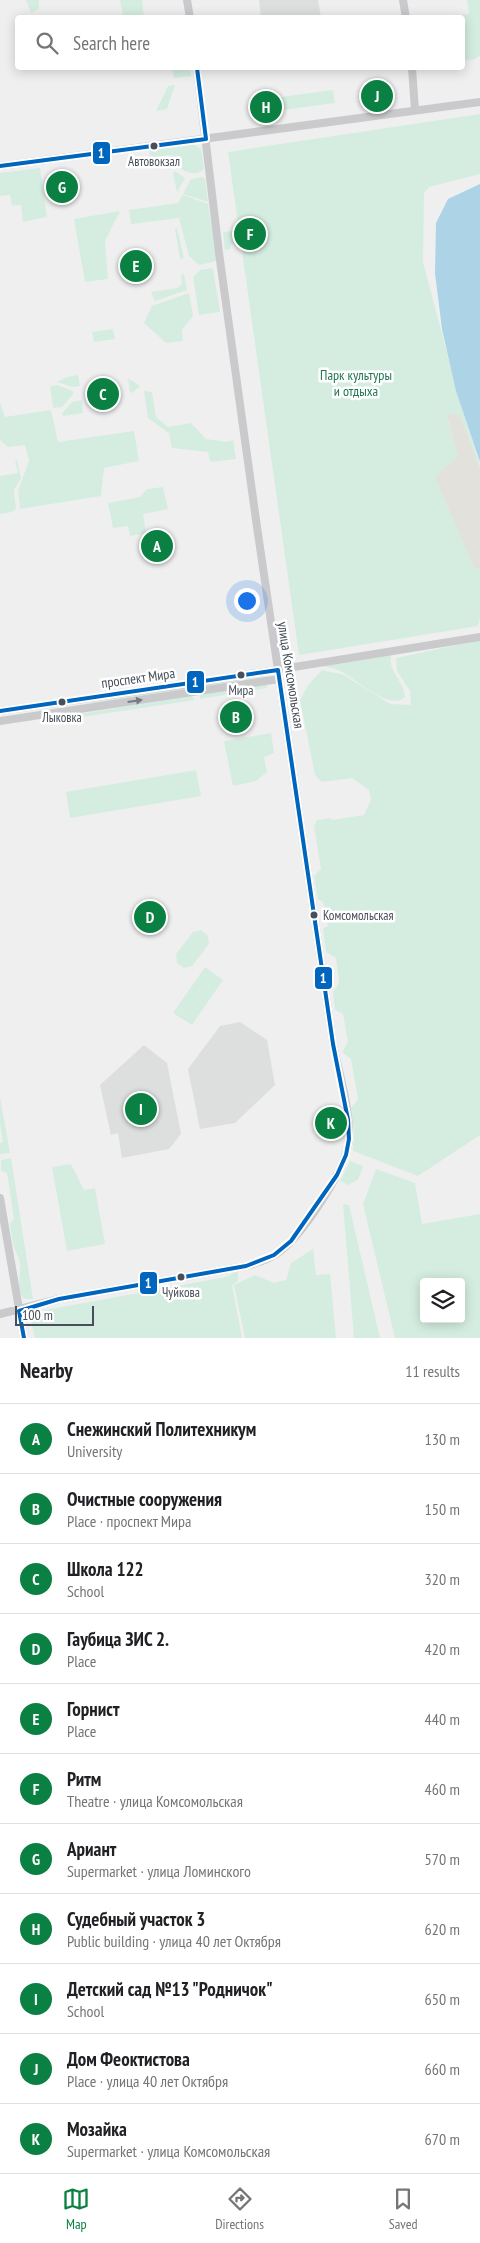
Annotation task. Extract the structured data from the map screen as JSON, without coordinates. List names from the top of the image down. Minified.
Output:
{"streets":{"street":["улица Комсомольская","проспект Мира"]},"crossings":[["улица Комсомольская","проспект Мира"]],"parks":["Парк культуры и отдыха"],"places":["Автовокзал","Мира","Лыковка","Комсомольская","Чуйкова"],"lines":["transit line 1"],"scale_bar":"100 m","page":{"search":"Search here","pins":["J","H","G","F","E","C","A","B","D","I","K"],"scale":"100 m","heading":["Nearby","11 results"],"list":[{"mark":"A","name":"Снежинский Политехникум","note":"University","value":"130 m"},{"mark":"B","name":"Очистные сооружения","note":"Place · проспект Мира","value":"150 m"},{"mark":"C","name":"Школа 122","note":"School","value":"320 m"},{"mark":"D","name":"Гаубица ЗИС 2.","note":"Place","value":"420 m"},{"mark":"E","name":"Горнист","note":"Place","value":"440 m"},{"mark":"F","name":"Ритм","note":"Theatre · улица Комсомольская","value":"460 m"},{"mark":"G","name":"Ариант","note":"Supermarket · улица Ломинского","value":"570 m"},{"mark":"H","name":"Судебный участок 3","note":"Public building · улица 40 лет Октября","value":"620 m"},{"mark":"I","name":"Детский сад №13 \"Родничок\"","note":"School","value":"650 m"},{"mark":"J","name":"Дом Феоктистова","note":"Place · улица 40 лет Октября","value":"660 m"},{"mark":"K","name":"Мозайка","note":"Supermarket · улица Комсомольская","value":"670 m"}],"nav":["Map","Directions","Saved"]}}
